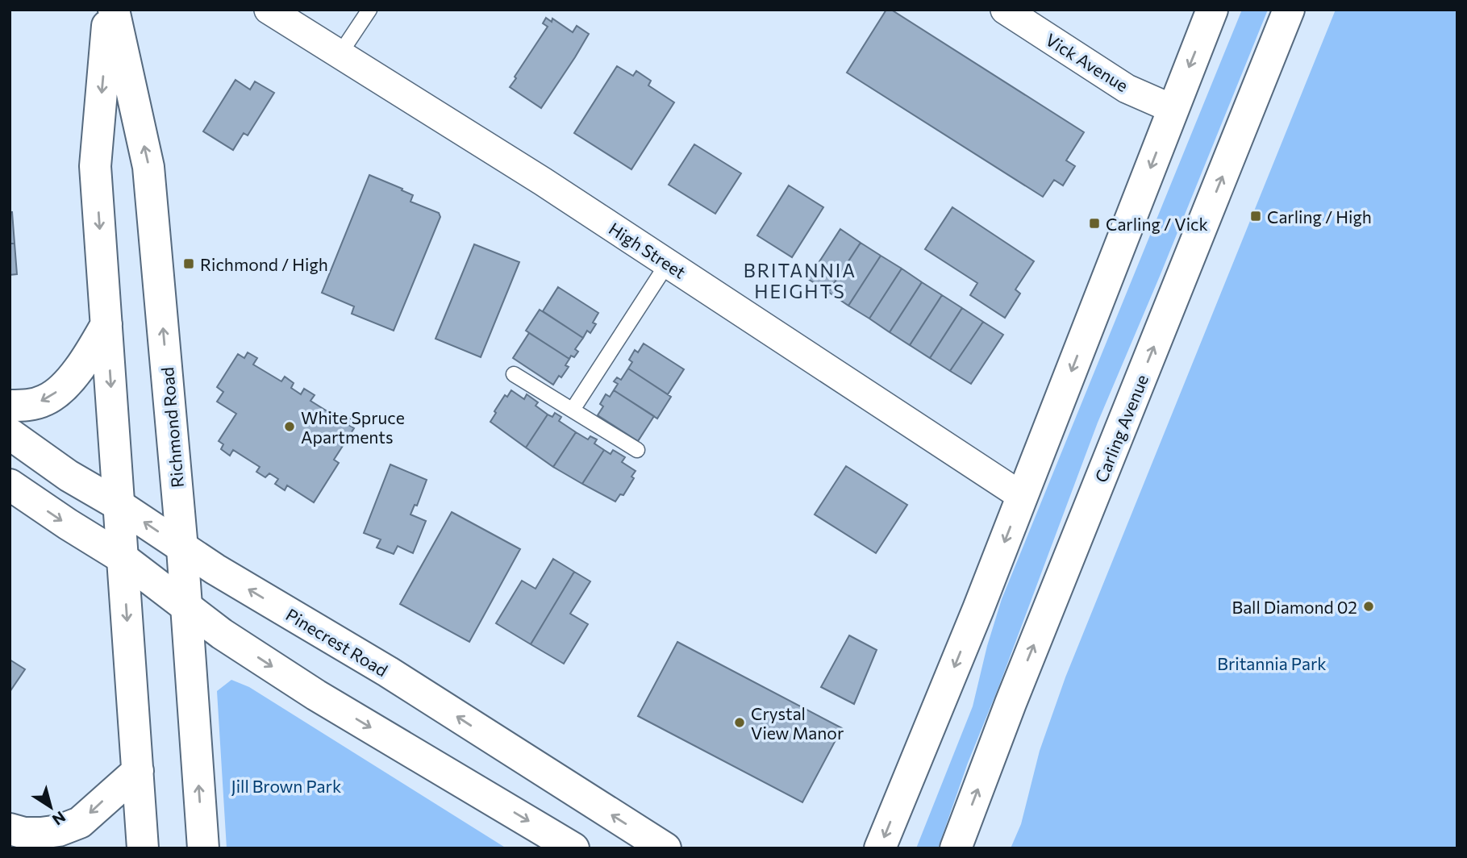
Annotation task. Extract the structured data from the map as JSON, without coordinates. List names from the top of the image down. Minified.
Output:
{"streets":{"main road":["Richmond Road","Carling Avenue","Pinecrest Road"],"street":["Vick Avenue","High Street"]},"crossings":[["Richmond Road","Pinecrest Road"]],"districts":["BRITANNIA HEIGHTS"],"parks":["Britannia Park","Jill Brown Park"],"places":{"transit":["Carling / High","Carling / Vick","Richmond / High"],"other":["White Spruce Apartments","Ball Diamond 02","Crystal View Manor"]},"north":"bottom right"}
